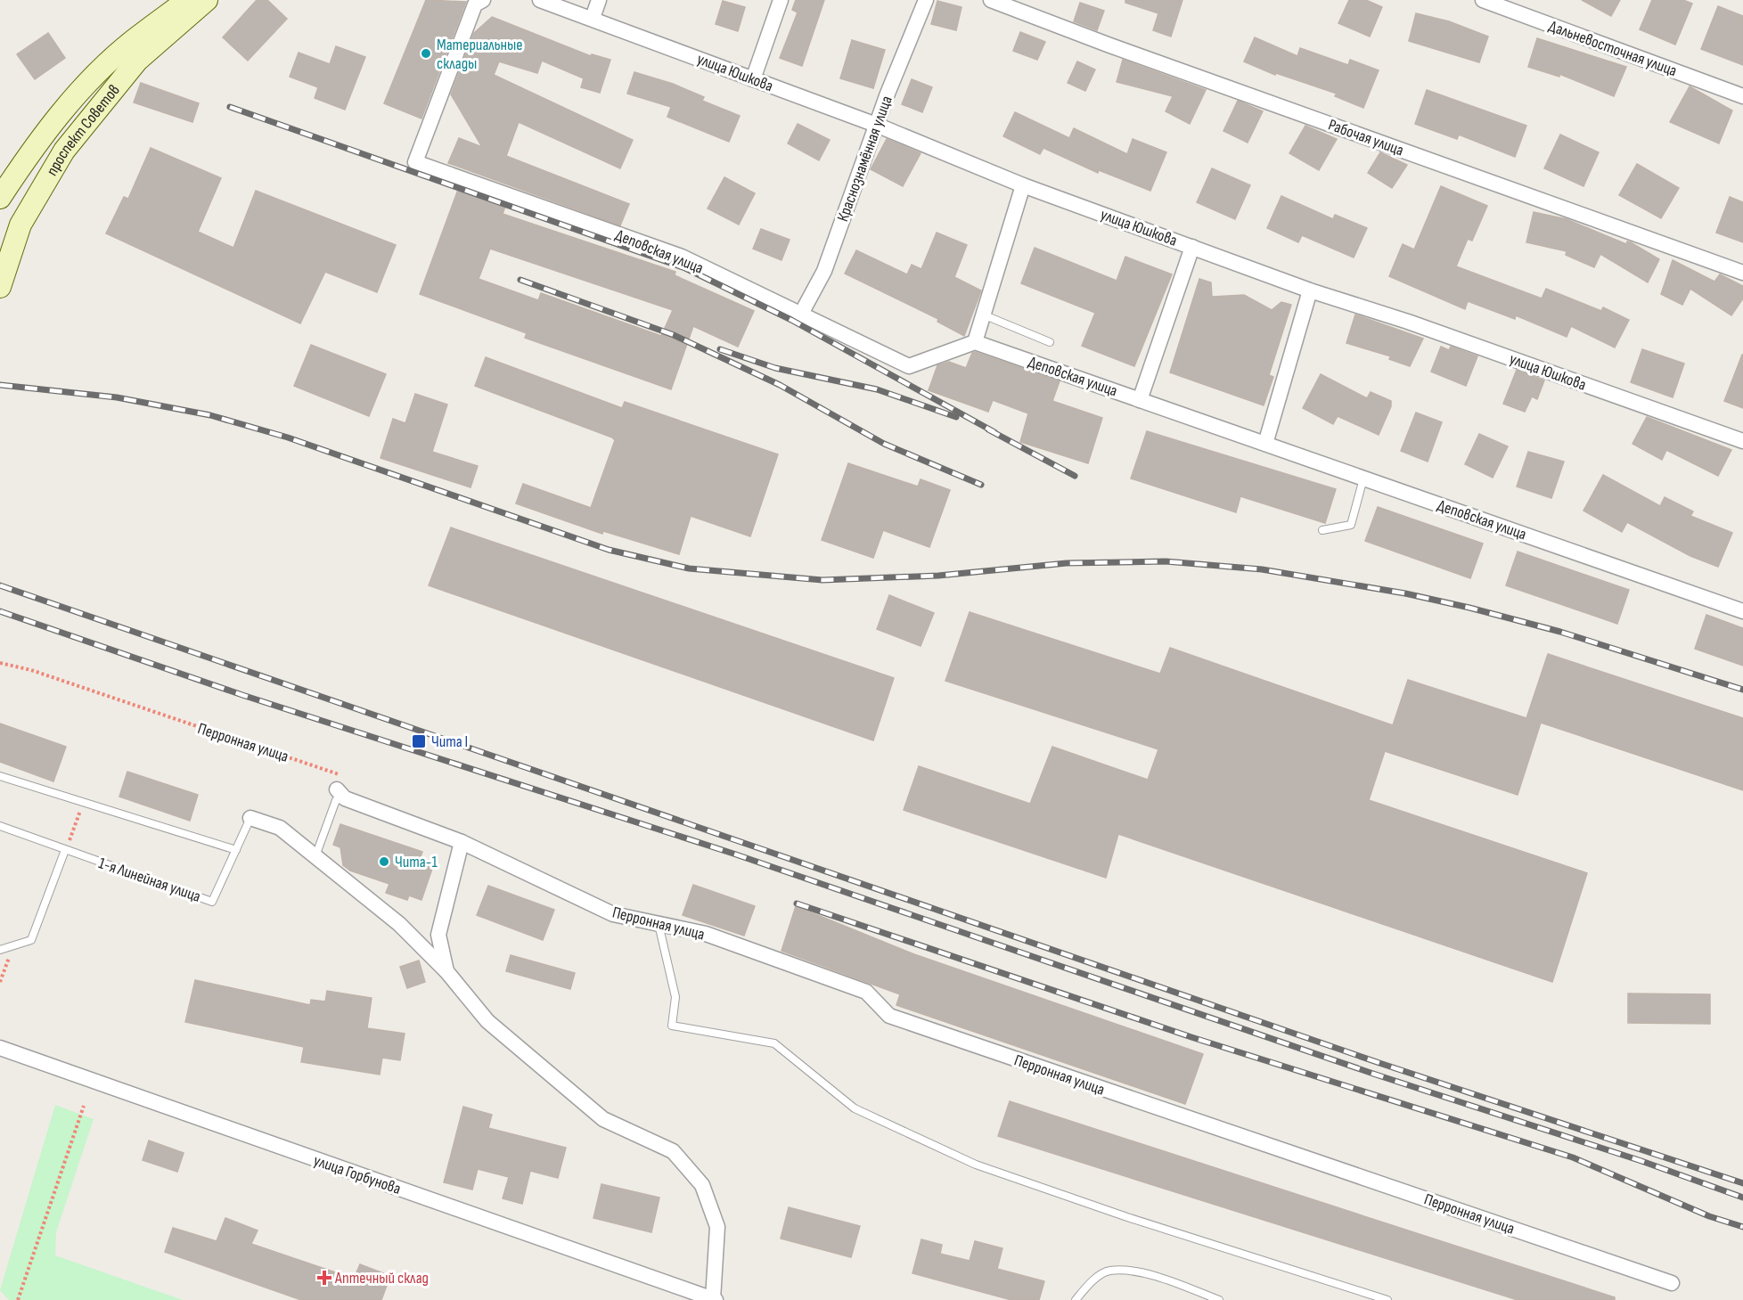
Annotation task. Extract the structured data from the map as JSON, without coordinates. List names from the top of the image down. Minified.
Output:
{"streets":{"main road":["проспект Советов"],"street":["Дальневосточная улица","улица Юшкова","Рабочая улица","Краснознамённая улица","Деповская улица","Перронная улица","улица Горбунова"],"lane":["1-я Линейная улица"]},"crossings":[["улица Юшкова","Краснознамённая улица"],["Краснознамённая улица","Деповская улица"]],"places":{"other":["Материальные склады","Чита-1"],"transit":["Чита I"],"health":["Аптечный склад"]}}
